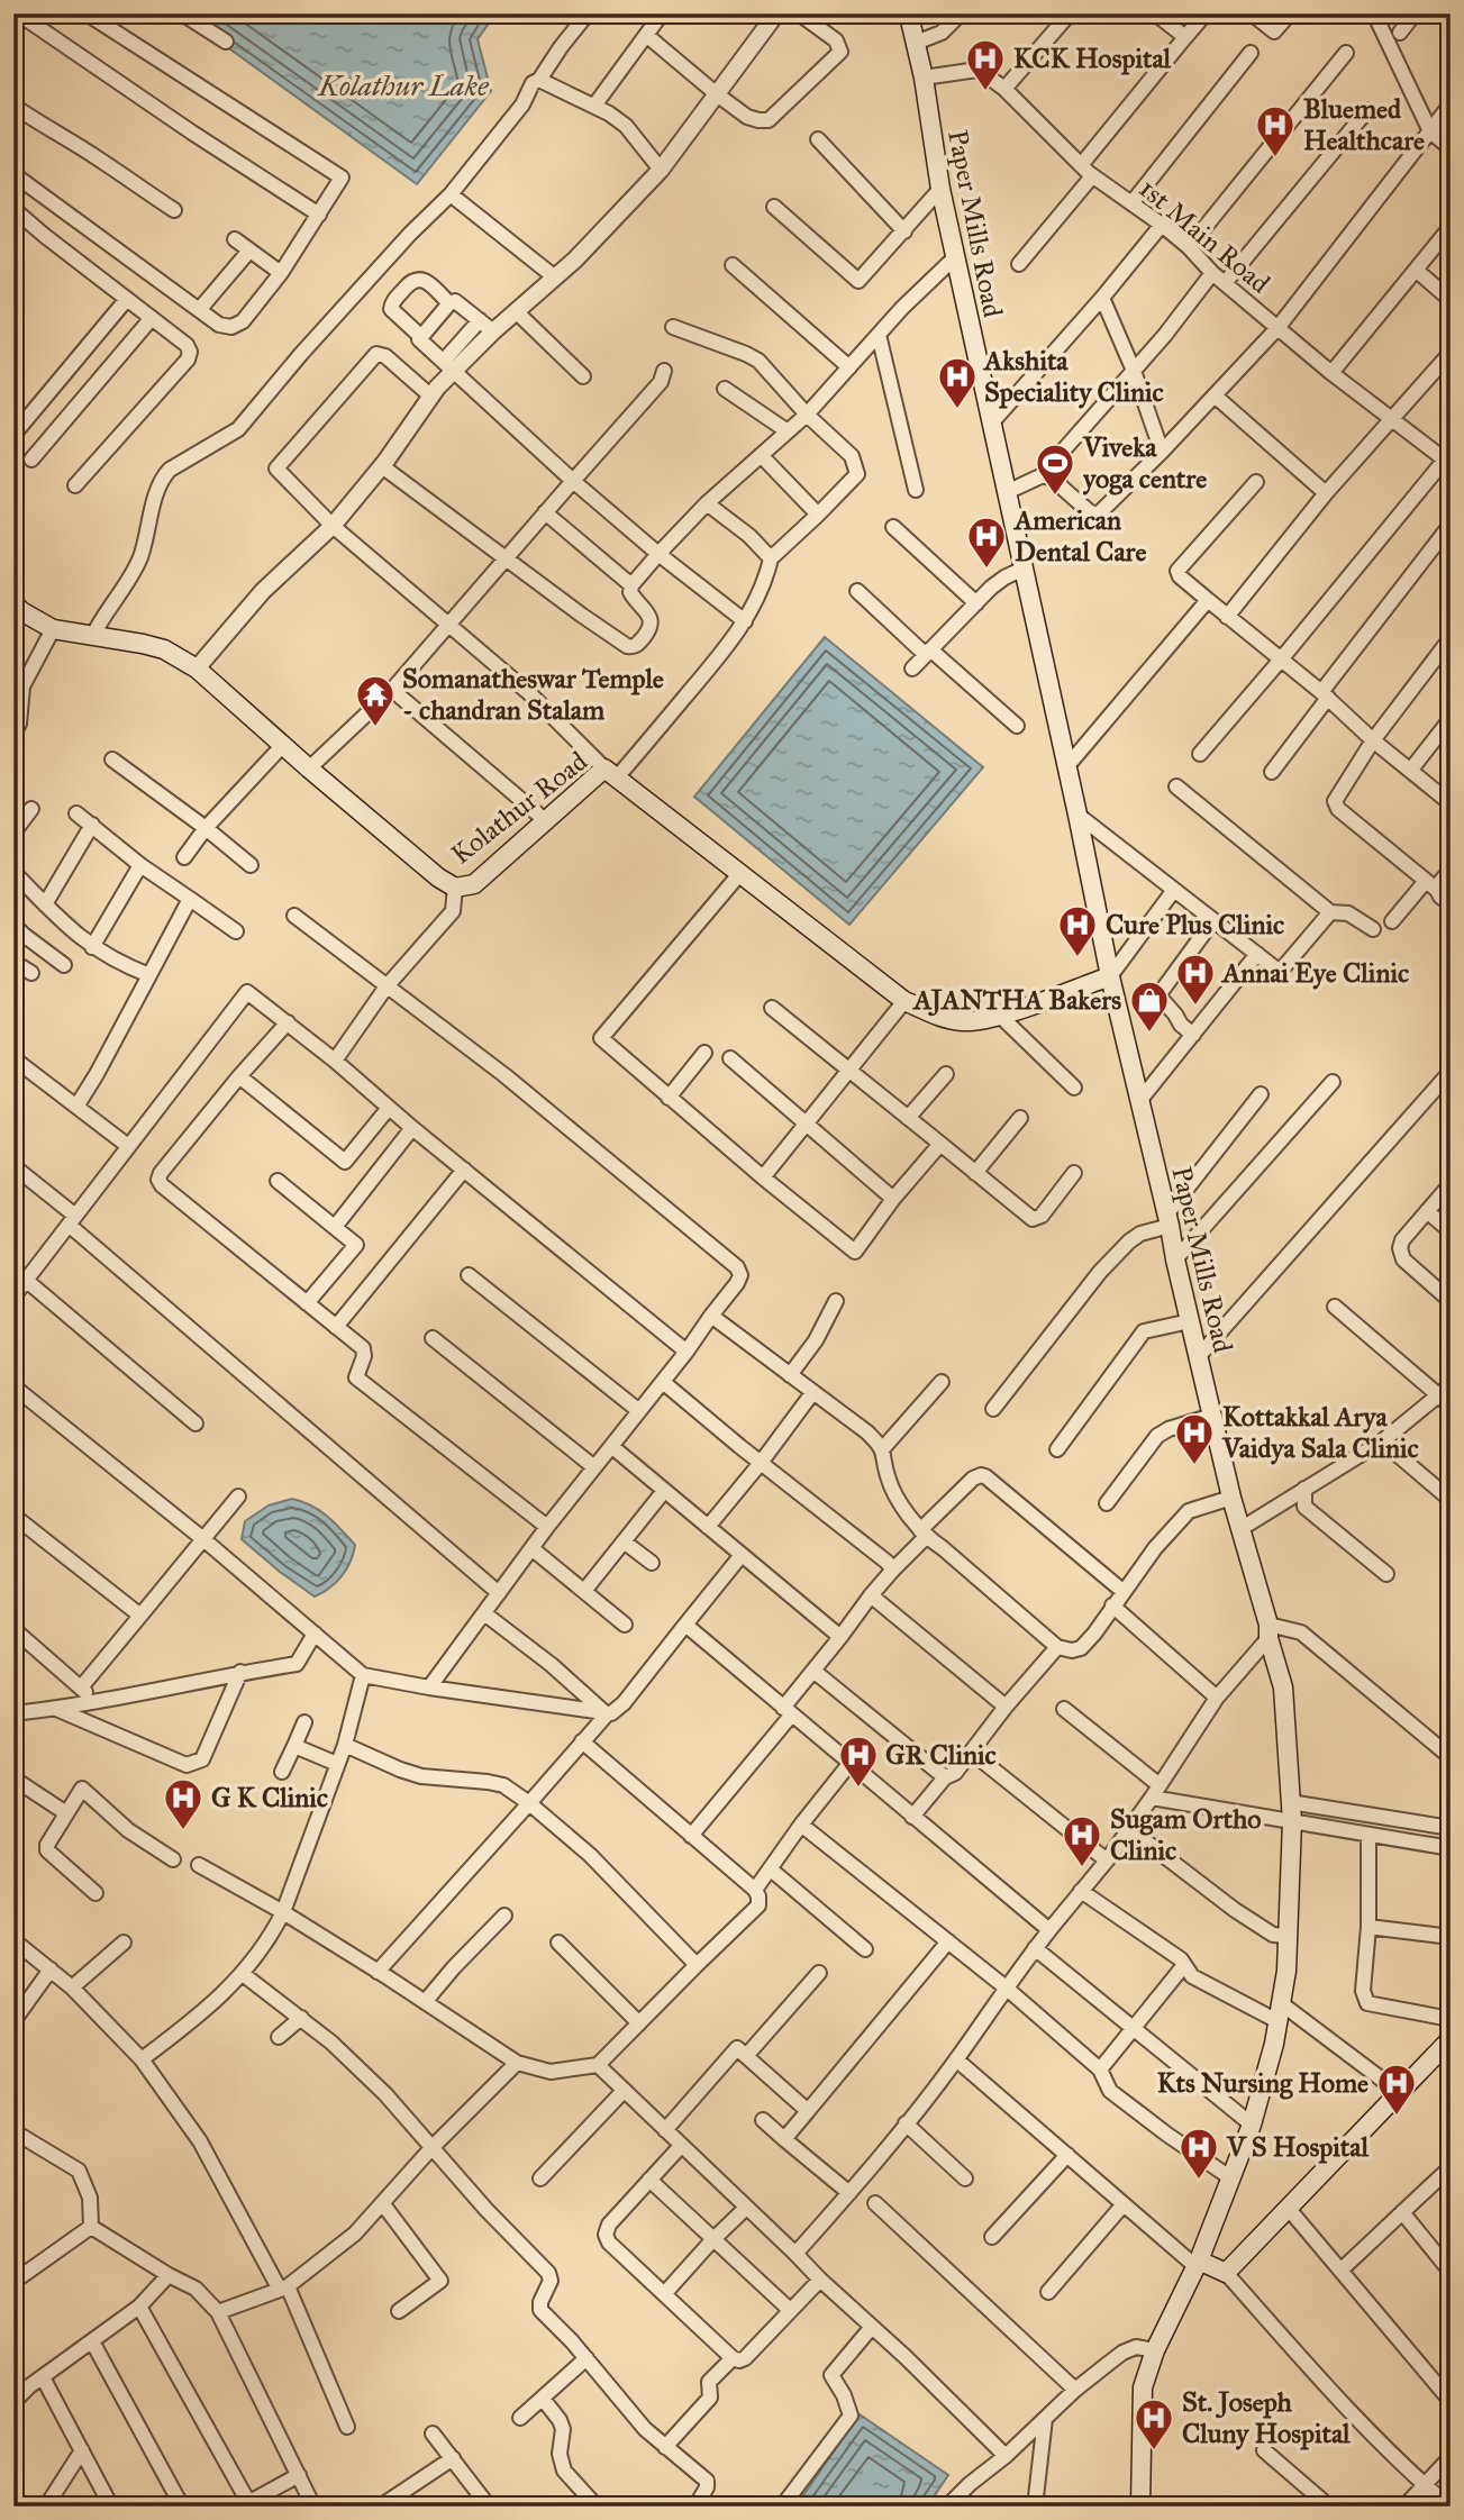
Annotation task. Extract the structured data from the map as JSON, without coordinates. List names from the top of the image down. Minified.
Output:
{"streets":{"main road":["Paper Mills Road","Kolathur Road"],"street":["1st Main Road"]},"crossings":[["Paper Mills Road","1st Main Road"],["Paper Mills Road","Kolathur Road"]],"water":["Kolathur Lake"],"places":{"hospital":["KCK Hospital","Bluemed Healthcare","Akshita Speciality Clinic","American Dental Care","Cure Plus Clinic","Annai Eye Clinic","Kottakkal Arya Vaidya Sala Clinic","GR Clinic","G K Clinic","Sugam Ortho Clinic","Kts Nursing Home","V S Hospital","St. Joseph Cluny Hospital"],"sports":["Viveka yoga centre"],"temple":["Somanatheswar Temple - chandran Stalam"],"shop":["AJANTHA Bakers"]}}
